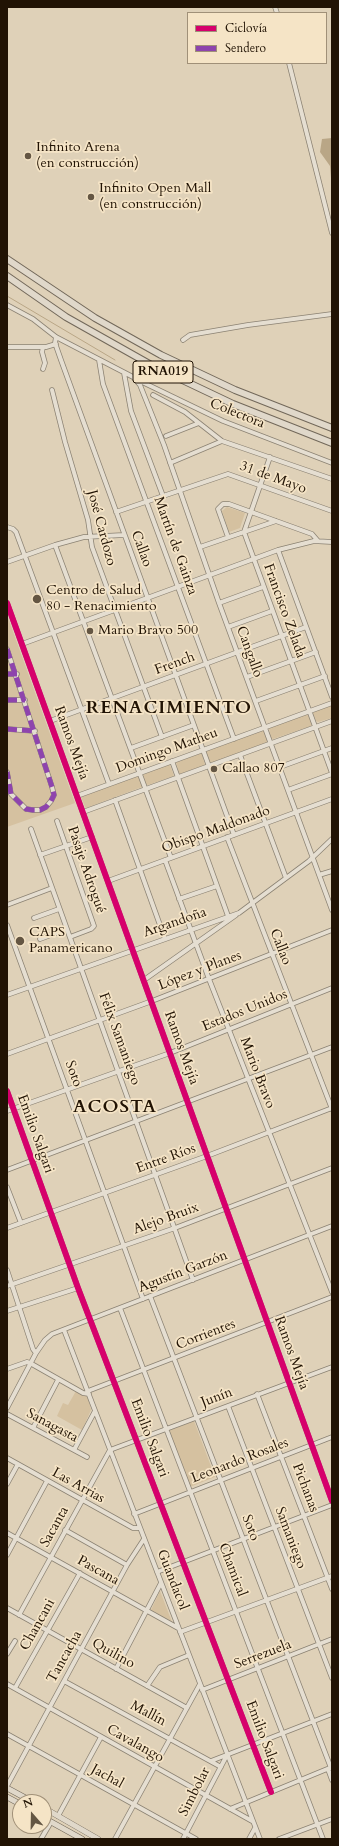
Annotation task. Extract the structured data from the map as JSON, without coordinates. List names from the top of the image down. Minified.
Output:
{"streets":{"highway":["RNA019"],"street":["Colectora","31 de Mayo","José Cardozo","Martín de Gainza","Callao","Francisco Zelada","Cangallo","French","Ramos Mejía","Domingo Matheu","Obispo Maldonado","Pasaje Adrogué","Argandoña","López y Planes","Estados Unidos","Félix Samaniego","Mario Bravo","Soto","Emilio Salgari","Entre Ríos","Alejo Bruix","Agustín Garzón","Corrientes","Junín","Sanagasta","Leonardo Rosales","Las Arrias","Pichanas","Sacanta","Samaniego","Chamical","Pascana","Guandacol","Chancani","Quilino","Serrezuela","Tancacha","Mallín","Cavalango","Jachal","Simbolar"]},"crossings":[["Colectora","Martín de Gainza"],["Colectora","Callao"],["Colectora","Cangallo"],["31 de Mayo","Martín de Gainza"],["31 de Mayo","Callao"],["31 de Mayo","Cangallo"],["José Cardozo","French"],["Martín de Gainza","French"],["Martín de Gainza","Domingo Matheu"],["Callao","French"],["Callao","Domingo Matheu"],["Callao","Obispo Maldonado"],["Callao","Argandoña"],["Callao","López y Planes"],["Callao","Estados Unidos"],["Callao","Entre Ríos"],["Francisco Zelada","French"],["Francisco Zelada","Domingo Matheu"],["Cangallo","French"],["Cangallo","Domingo Matheu"],["Cangallo","Obispo Maldonado"],["Cangallo","Argandoña"],["French","Ramos Mejía"],["Ramos Mejía","Domingo Matheu"],["Ramos Mejía","Obispo Maldonado"],["Ramos Mejía","Argandoña"],["Ramos Mejía","López y Planes"],["Ramos Mejía","Estados Unidos"],["Ramos Mejía","Entre Ríos"],["Ramos Mejía","Alejo Bruix"],["Ramos Mejía","Agustín Garzón"],["Ramos Mejía","Corrientes"],["Ramos Mejía","Junín"],["Ramos Mejía","Leonardo Rosales"],["Obispo Maldonado","Mario Bravo"],["Pasaje Adrogué","Félix Samaniego"],["Argandoña","Félix Samaniego"],["Argandoña","Mario Bravo"],["Argandoña","Soto"],["López y Planes","Félix Samaniego"],["López y Planes","Mario Bravo"],["López y Planes","Soto"],["Estados Unidos","Félix Samaniego"],["Estados Unidos","Mario Bravo"],["Estados Unidos","Soto"],["Estados Unidos","Emilio Salgari"],["Félix Samaniego","Entre Ríos"],["Félix Samaniego","Alejo Bruix"],["Félix Samaniego","Agustín Garzón"],["Mario Bravo","Entre Ríos"],["Mario Bravo","Alejo Bruix"],["Mario Bravo","Agustín Garzón"],["Soto","Entre Ríos"],["Soto","Alejo Bruix"],["Soto","Agustín Garzón"],["Soto","Corrientes"],["Soto","Junín"],["Soto","Leonardo Rosales"],["Soto","Serrezuela"],["Emilio Salgari","Entre Ríos"],["Emilio Salgari","Alejo Bruix"],["Emilio Salgari","Agustín Garzón"],["Emilio Salgari","Corrientes"],["Emilio Salgari","Junín"],["Emilio Salgari","Leonardo Rosales"],["Emilio Salgari","Serrezuela"],["Agustín Garzón","Chamical"],["Agustín Garzón","Guandacol"],["Corrientes","Chamical"],["Corrientes","Guandacol"],["Junín","Pichanas"],["Junín","Sacanta"],["Junín","Samaniego"],["Junín","Chamical"],["Junín","Guandacol"],["Leonardo Rosales","Pichanas"],["Leonardo Rosales","Samaniego"],["Leonardo Rosales","Chamical"],["Leonardo Rosales","Guandacol"],["Las Arrias","Sacanta"],["Las Arrias","Guandacol"],["Sacanta","Pascana"],["Sacanta","Guandacol"],["Sacanta","Quilino"],["Samaniego","Serrezuela"],["Chamical","Serrezuela"],["Pascana","Guandacol"],["Pascana","Chancani"],["Pascana","Tancacha"],["Guandacol","Serrezuela"],["Guandacol","Tancacha"],["Guandacol","Cavalango"],["Guandacol","Simbolar"],["Chancani","Quilino"],["Chancani","Cavalango"],["Quilino","Tancacha"],["Tancacha","Mallín"],["Tancacha","Cavalango"],["Tancacha","Jachal"],["Mallín","Simbolar"],["Cavalango","Simbolar"],["Jachal","Simbolar"]],"districts":["RENACIMIENTO","ACOSTA"],"places":["Infinito Arena (en construcción)","Infinito Open Mall (en construcción)","Centro de Salud 80 - Renacimiento","Mario Bravo 500","Callao 807","CAPS Panamericano"],"legend":["Ciclovía","Sendero"],"north":"top"}
